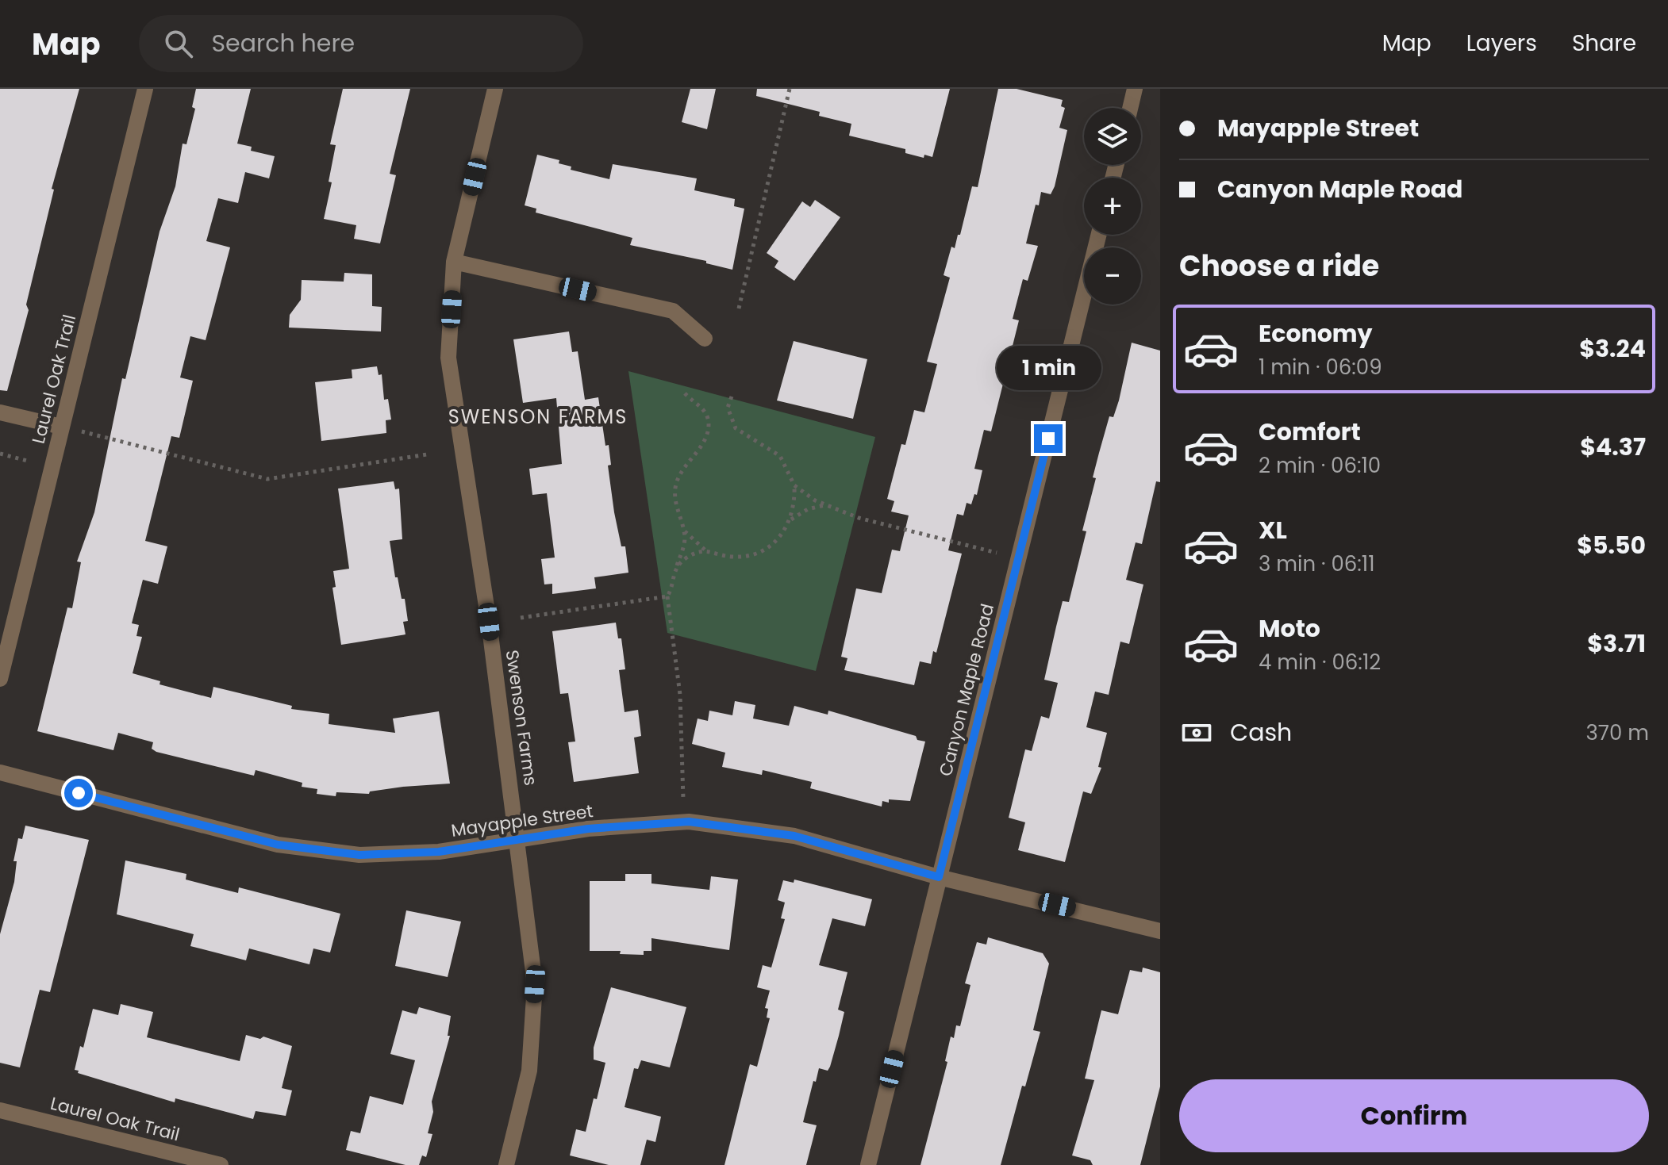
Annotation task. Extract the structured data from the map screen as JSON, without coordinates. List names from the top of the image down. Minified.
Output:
{"streets":{"street":["Laurel Oak Trail","Canyon Maple Road","Swenson Farms","Mayapple Street"]},"crossings":[["Canyon Maple Road","Mayapple Street"],["Swenson Farms","Mayapple Street"]],"districts":["SWENSON FARMS"],"page":{"header":"Map","search":"Search here","nav":["Map","Layers","Share"],"banner":["Mayapple Street","Canyon Maple Road"],"map_buttons":["+","−"],"heading":"Choose a ride","list":[{"name":"Economy","note":"1 min · 06:09","value":"$3.24"},{"name":"Comfort","note":"2 min · 06:10","value":"$4.37"},{"name":"XL","note":"3 min · 06:11","value":"$5.50"},{"name":"Moto","note":"4 min · 06:12","value":"$3.71"}],"bubble":"1 min","pay":["Cash","370 m"],"buttons":"Confirm"}}
